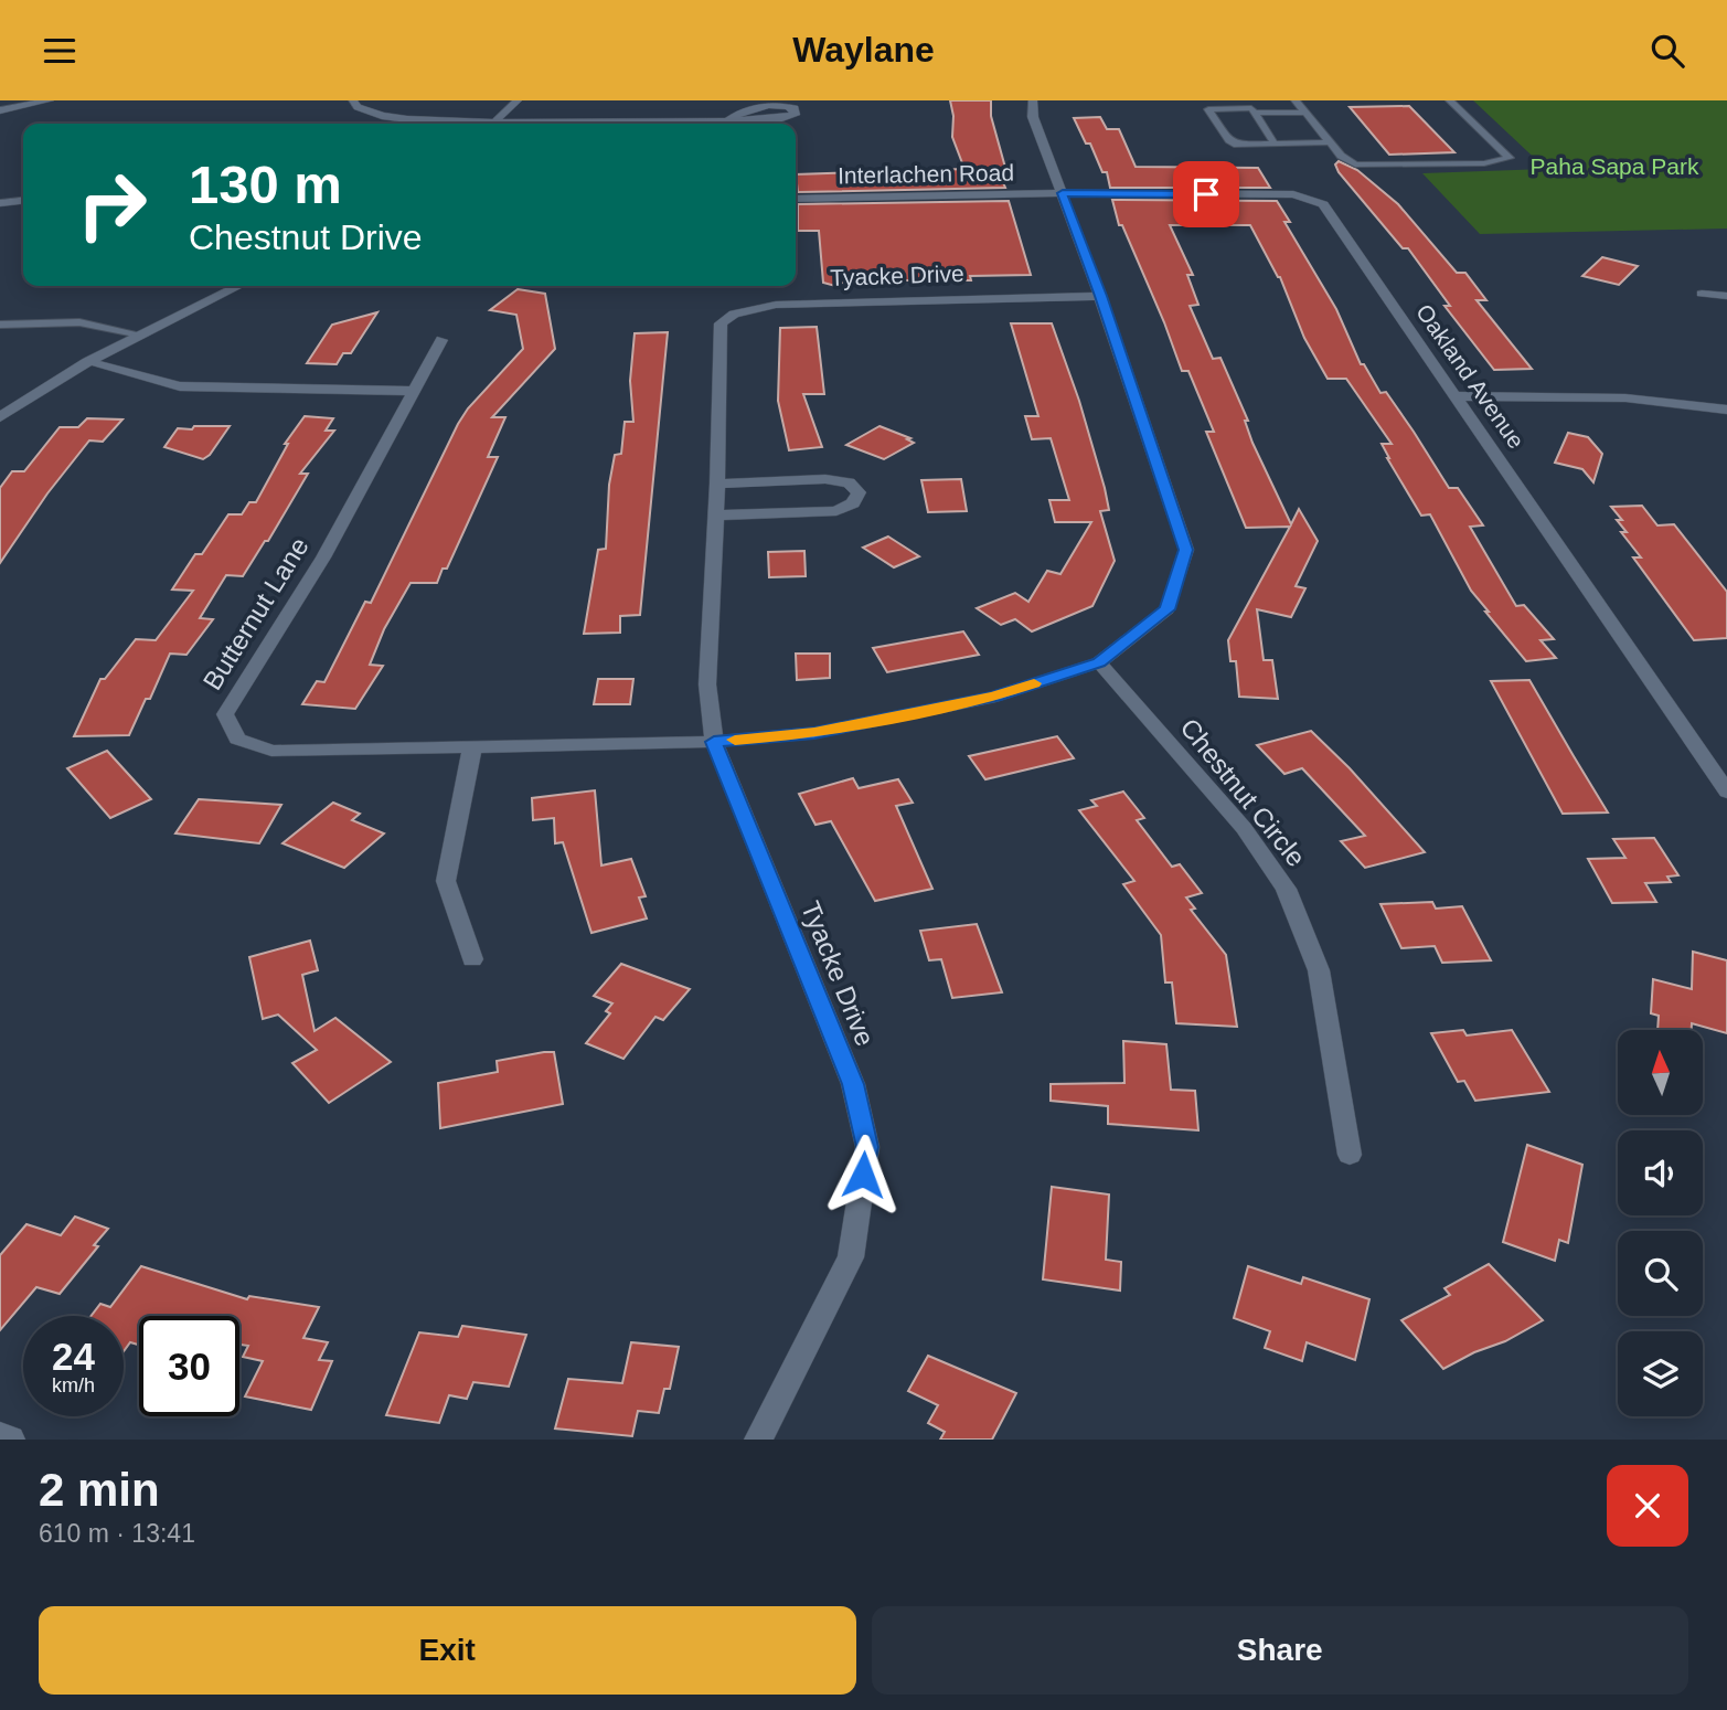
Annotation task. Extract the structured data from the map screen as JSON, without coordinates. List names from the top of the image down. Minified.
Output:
{"streets":{"street":["Interlachen Road","Tyacke Drive","Oakland Avenue","Butternut Lane","Chestnut Circle"]},"crossings":[["Interlachen Road","Oakland Avenue"],["Interlachen Road","Butternut Lane"],["Tyacke Drive","Butternut Lane"],["Oakland Avenue","Butternut Lane"],["Butternut Lane","Chestnut Circle"]],"parks":["Paha Sapa Park"],"north":"top","page":{"header":"Waylane","turn":["130 m","Chestnut Drive"],"speed":"24 km/h","limit":"30","heading":["2 min","610 m · 13:41"],"buttons":["Exit","Share"]}}
